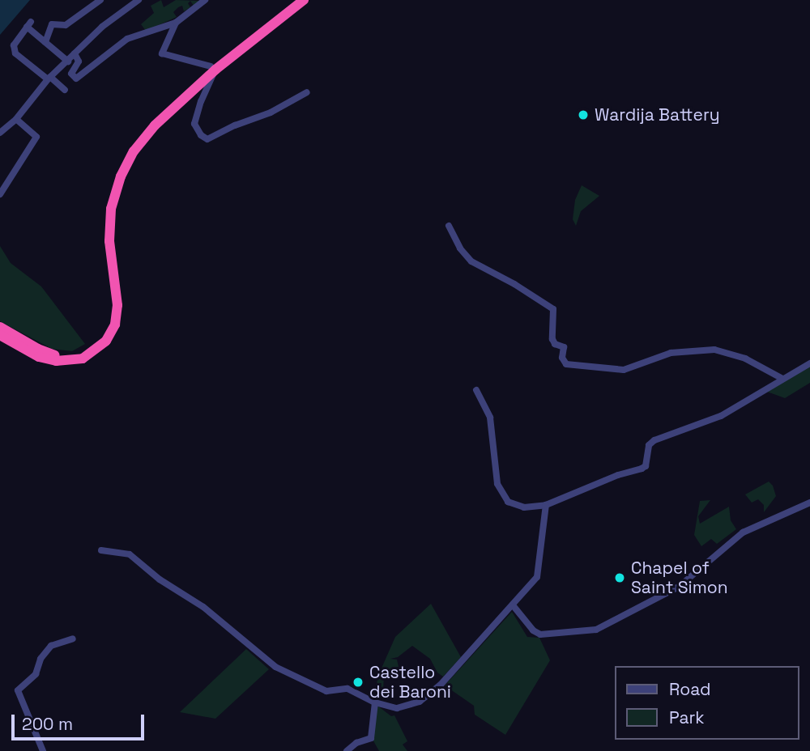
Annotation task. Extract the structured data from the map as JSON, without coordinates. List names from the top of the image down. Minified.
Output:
{"places":["Wardija Battery","Chapel of Saint Simon","Castello dei Baroni"],"legend":["Road","Park"],"scale_bar":"200 m"}
